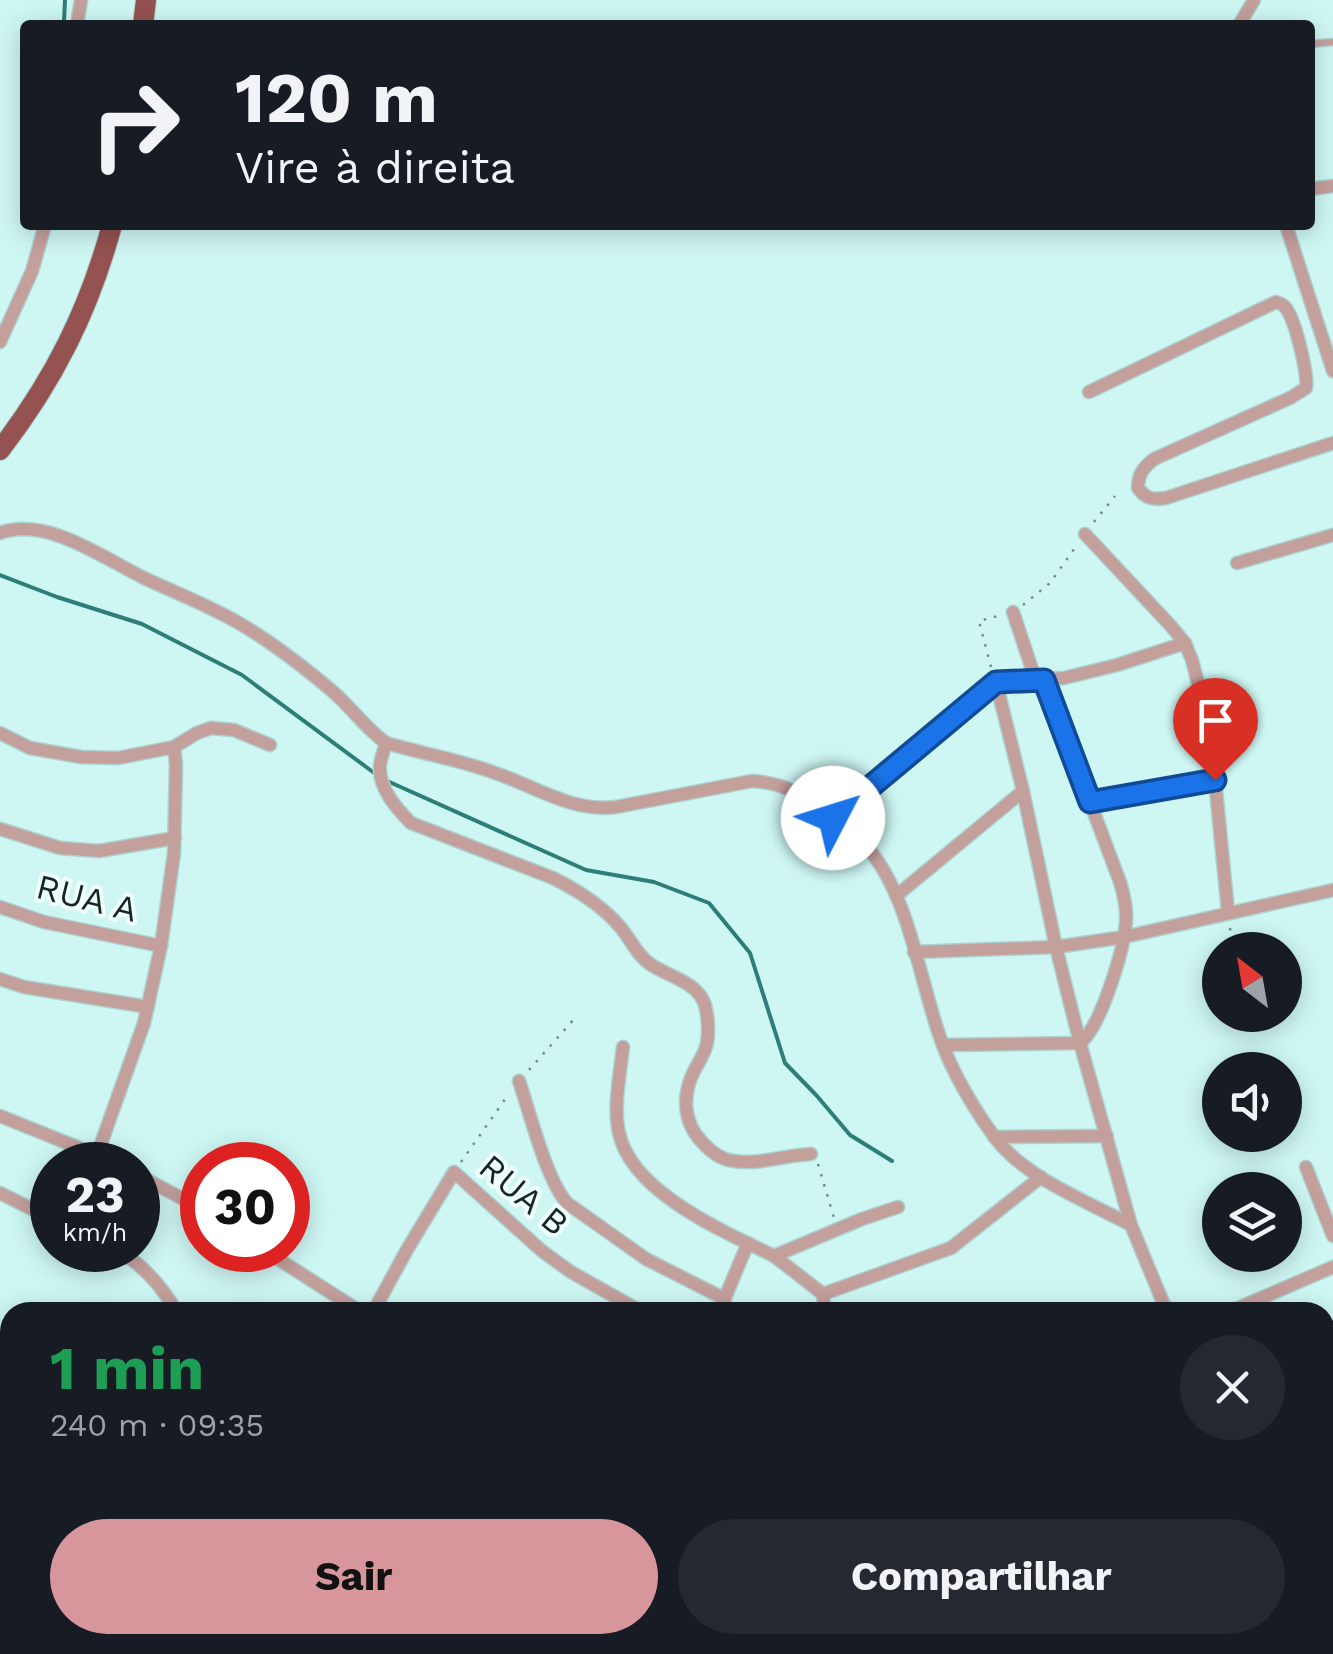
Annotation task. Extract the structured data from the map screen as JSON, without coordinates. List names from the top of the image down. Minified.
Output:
{"streets":{"street":["RUA A","RUA B"]},"north":"top left","page":{"turn":["120 m","Vire à direita"],"speed":"23 km/h","limit":"30","heading":["1 min","240 m · 09:35"],"buttons":["Sair","Compartilhar"]}}
